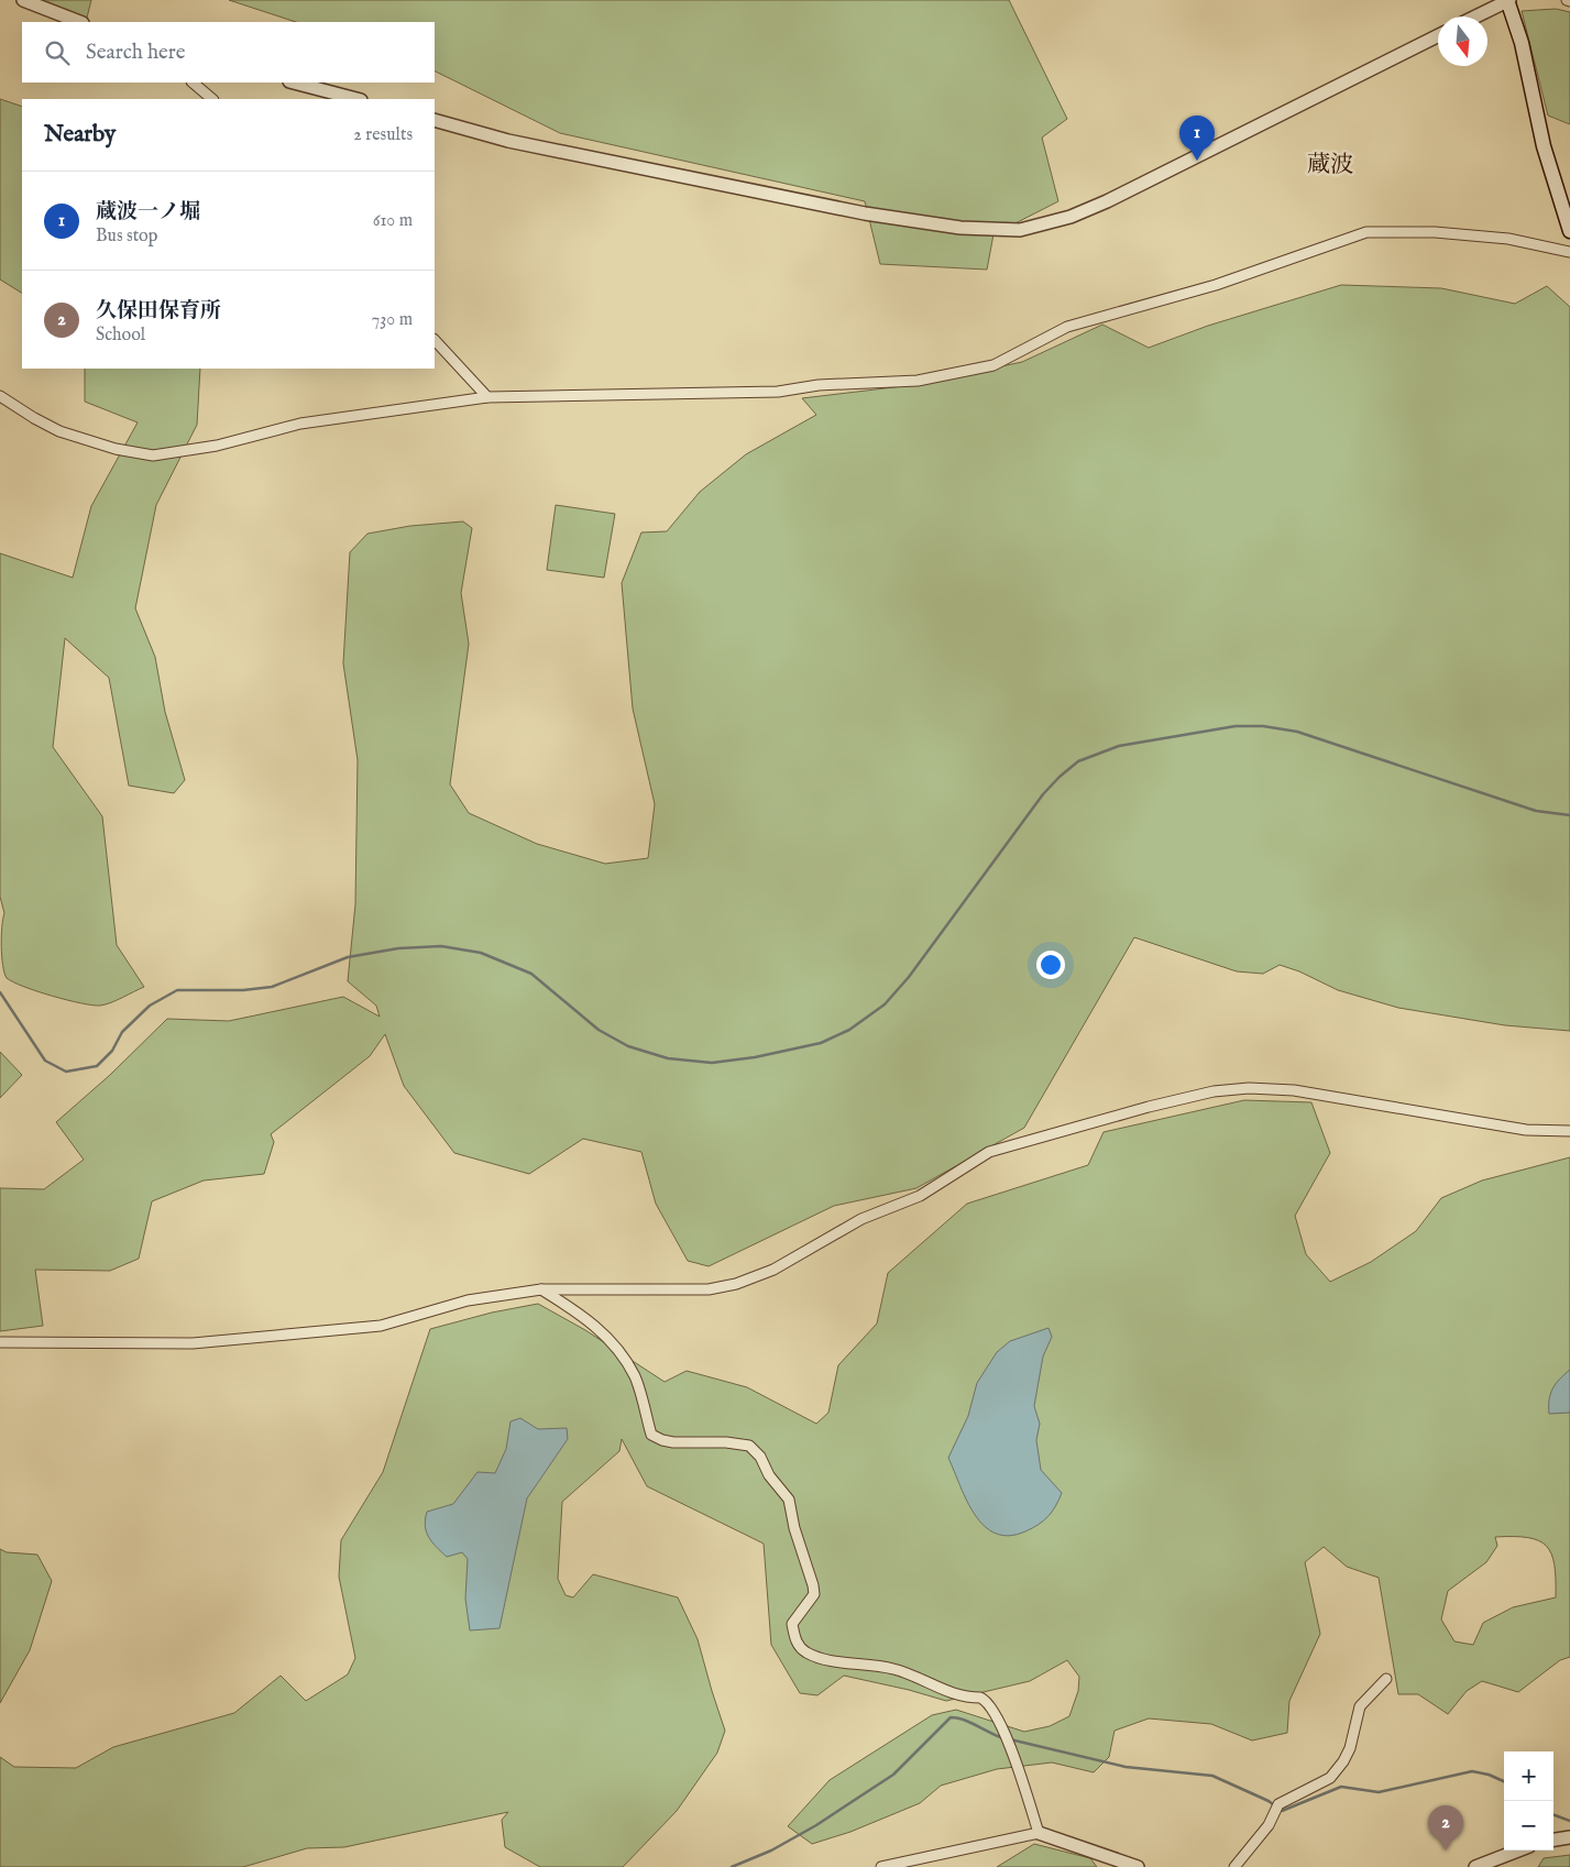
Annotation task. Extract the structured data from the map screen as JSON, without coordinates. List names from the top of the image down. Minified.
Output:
{"districts":["蔵波"],"north":"bottom","page":{"search":"Search here","heading":["Nearby","2 results"],"pins":["1","2"],"list":[{"mark":"1","name":"蔵波一ノ堀","note":"Bus stop","value":"610 m"},{"mark":"2","name":"久保田保育所","note":"School","value":"730 m"}],"map_buttons":["+","−"]}}
